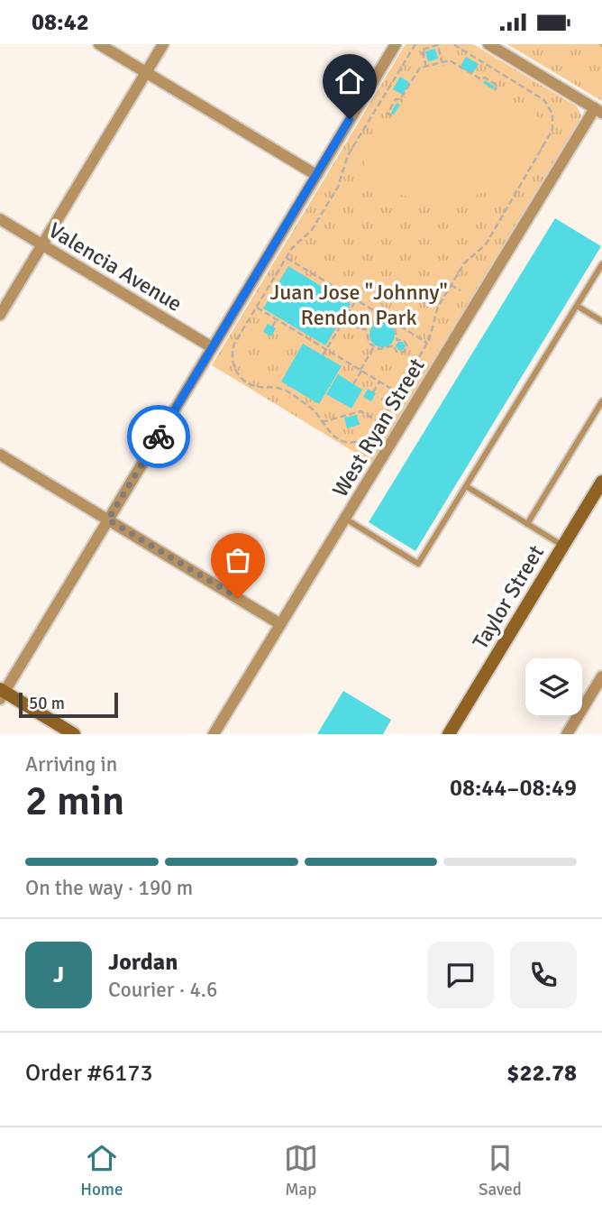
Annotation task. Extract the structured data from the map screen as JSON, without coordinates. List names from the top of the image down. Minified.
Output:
{"streets":{"street":["Valencia Avenue","West Ryan Street","Taylor Street"]},"parks":["Juan Jose \"Johnny\" Rendon Park"],"scale_bar":"50 m","page":{"status":"08:42","scale":"50 m","heading":["2 min","Arriving in","08:44–08:49"],"panel":["Jordan","Courier · 4.6","Order #6173","$22.78"],"bar":"On the way · 190 m","round":"J","tabs":["Home","Map","Saved"]}}
